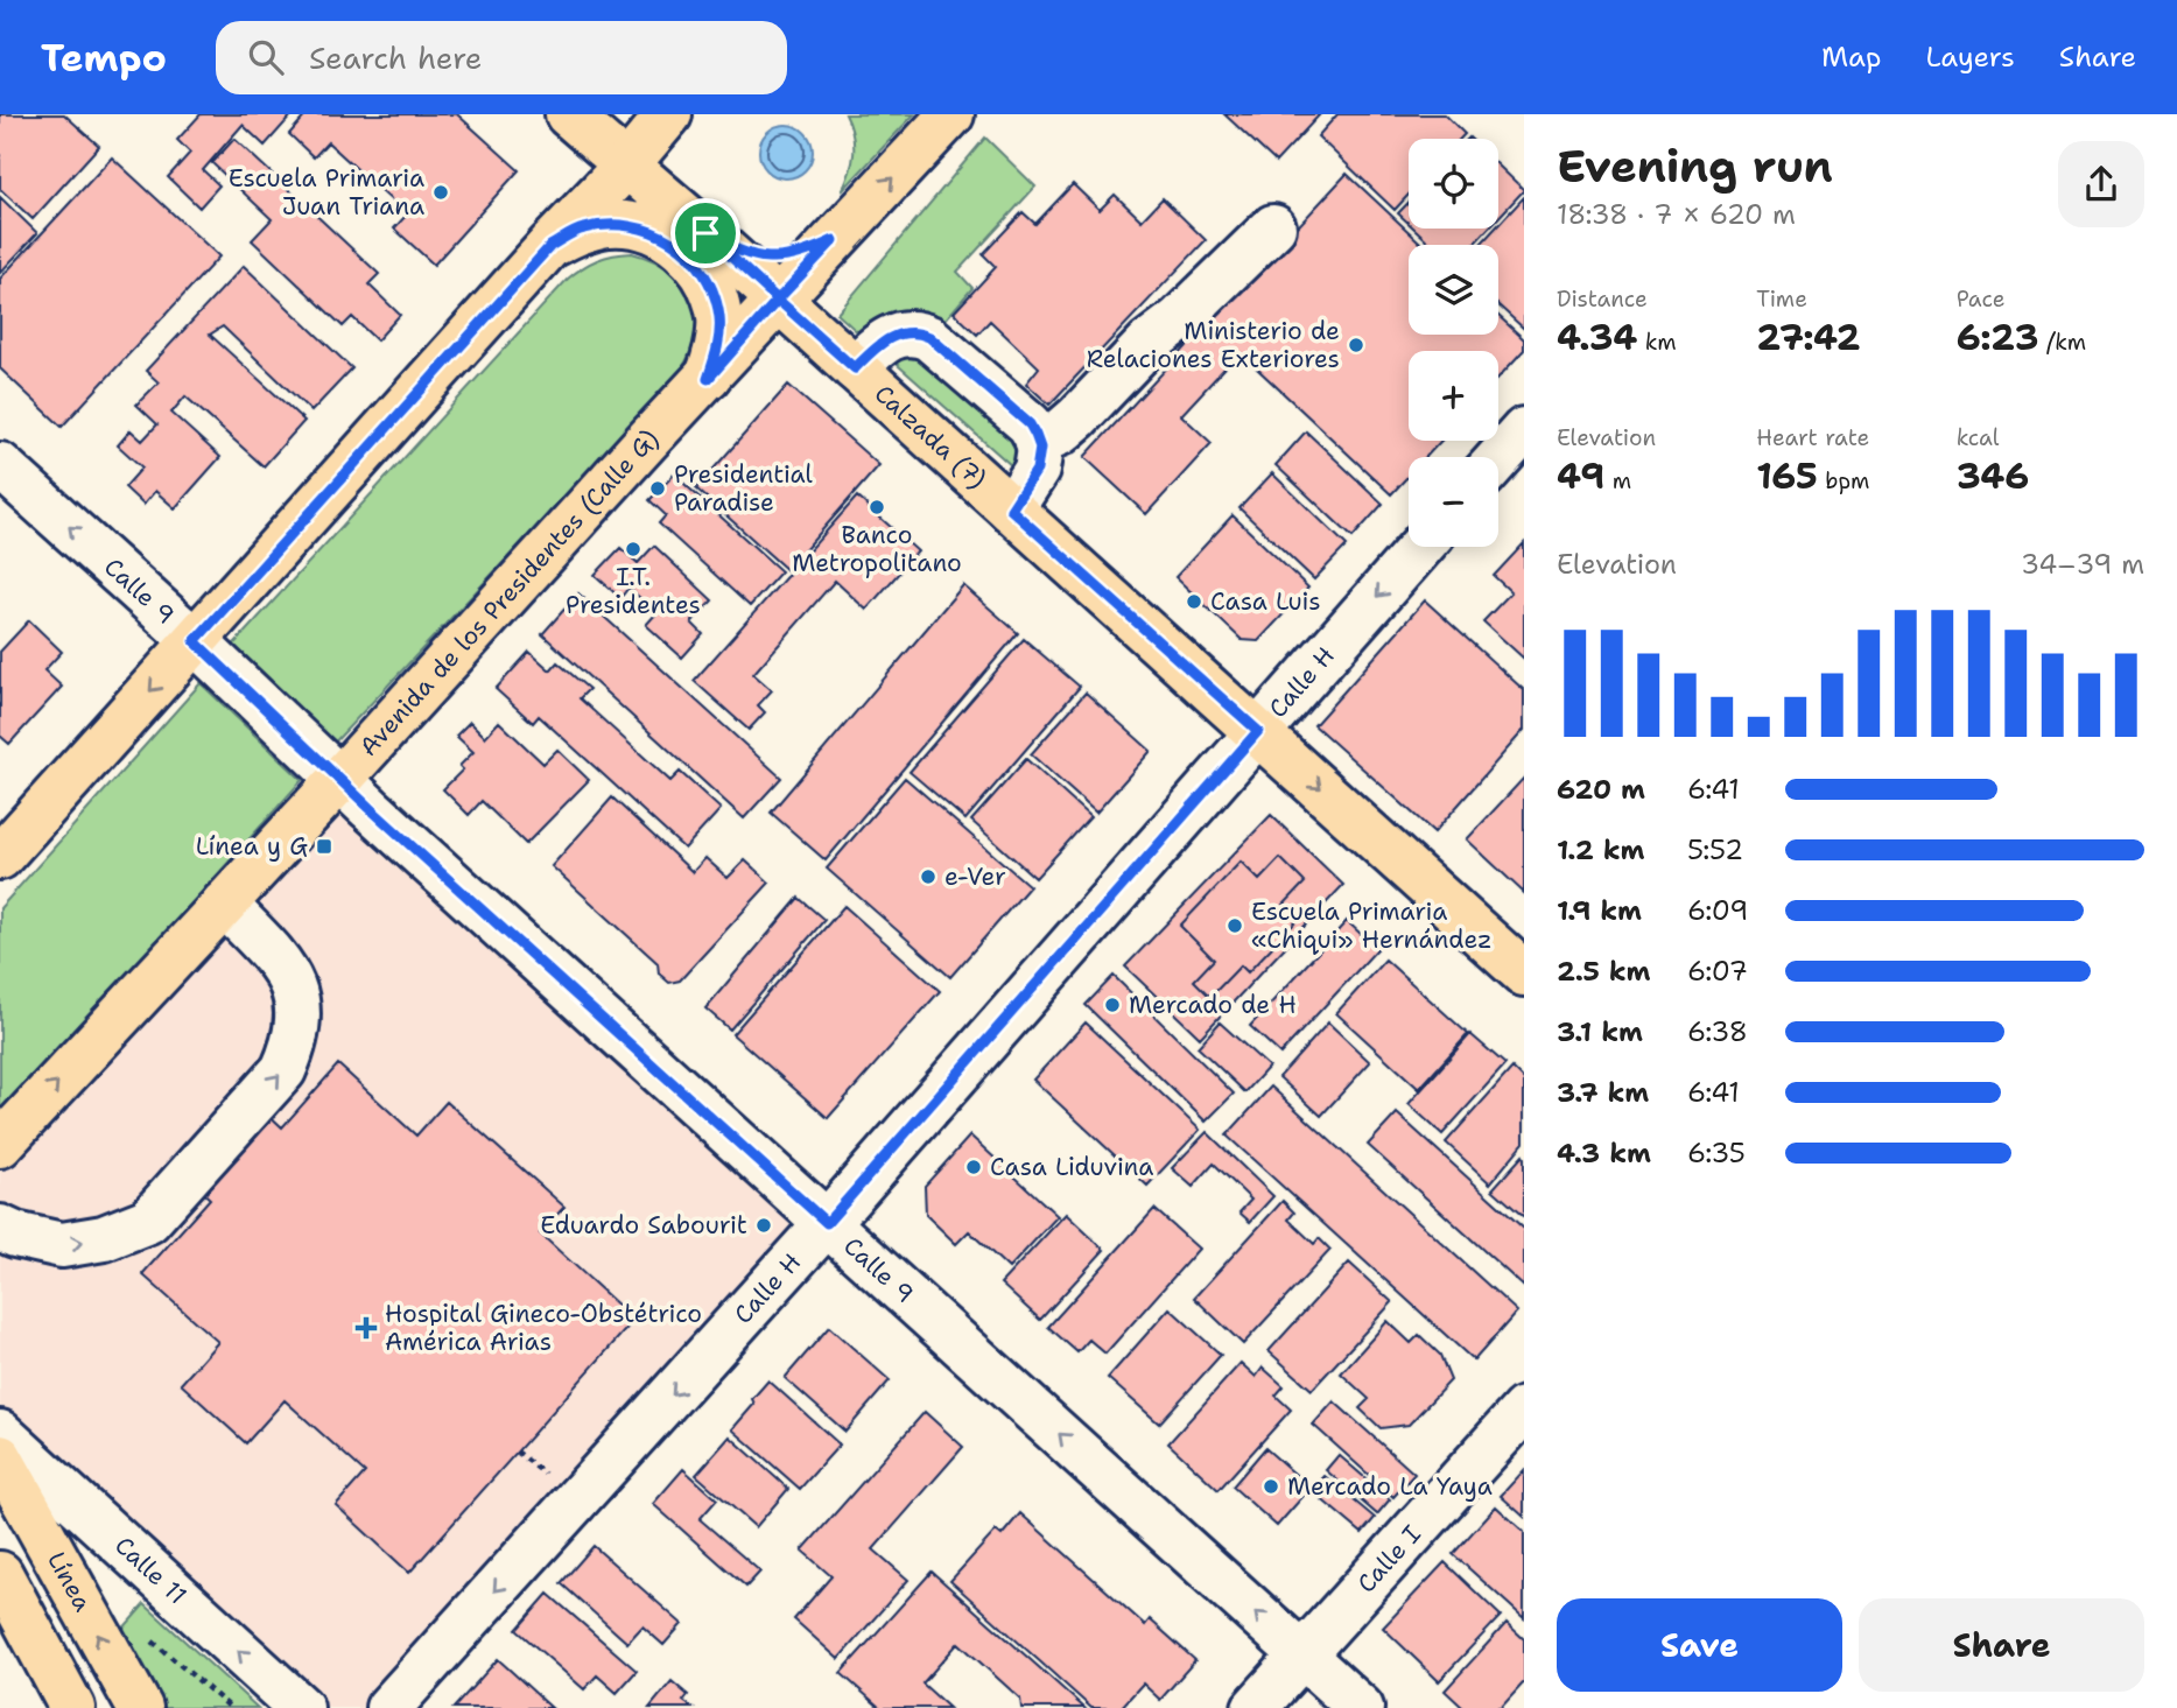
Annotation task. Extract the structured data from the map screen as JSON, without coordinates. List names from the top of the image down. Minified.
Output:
{"streets":{"main road":["Calzada (7)","Avenida de los Presidentes (Calle G)","Línea"],"street":["Calle 9","Calle H","Calle I","Calle 11"]},"crossings":[["Calzada (7)","Avenida de los Presidentes (Calle G)"],["Calzada (7)","Calle H"],["Calle 9","Avenida de los Presidentes (Calle G)"],["Calle 9","Calle H"],["Calle 9","Calle I"]],"one_way":["Calle 9","Avenida de los Presidentes (Calle G)","Calle H","Calle 11"],"places":{"other":["Escuela Primaria Juan Triana","Ministerio de Relaciones Exteriores","Presidential Paradise","Banco Metropolitano","I.T. Presidentes","Casa Luis","e-Ver","Escuela Primaria «Chiqui» Hernández","Mercado de H","Casa Liduvina","Eduardo Sabourit","Mercado La Yaya"],"transit":["Línea y G"],"health":["Hospital Gineco-Obstétrico América Arias"]},"page":{"header":"Tempo","search":"Search here","nav":["Map","Layers","Share"],"heading":["Evening run","18:38 · 7 × 620 m"],"map_buttons":["+","−"],"stats":[["Distance","4.34 km"],["Time","27:42"],["Pace","6:23 /km"],["Elevation","49 m"],["Heart rate","165 bpm"],["kcal","346"]],"chart":["Elevation","34–39 m"],"list":[{"name":"620 m","note":"6:41"},{"name":"1.2 km","note":"5:52"},{"name":"1.9 km","note":"6:09"},{"name":"2.5 km","note":"6:07"},{"name":"3.1 km","note":"6:38"},{"name":"3.7 km","note":"6:41"},{"name":"4.3 km","note":"6:35"}],"buttons":["Save","Share"]}}
